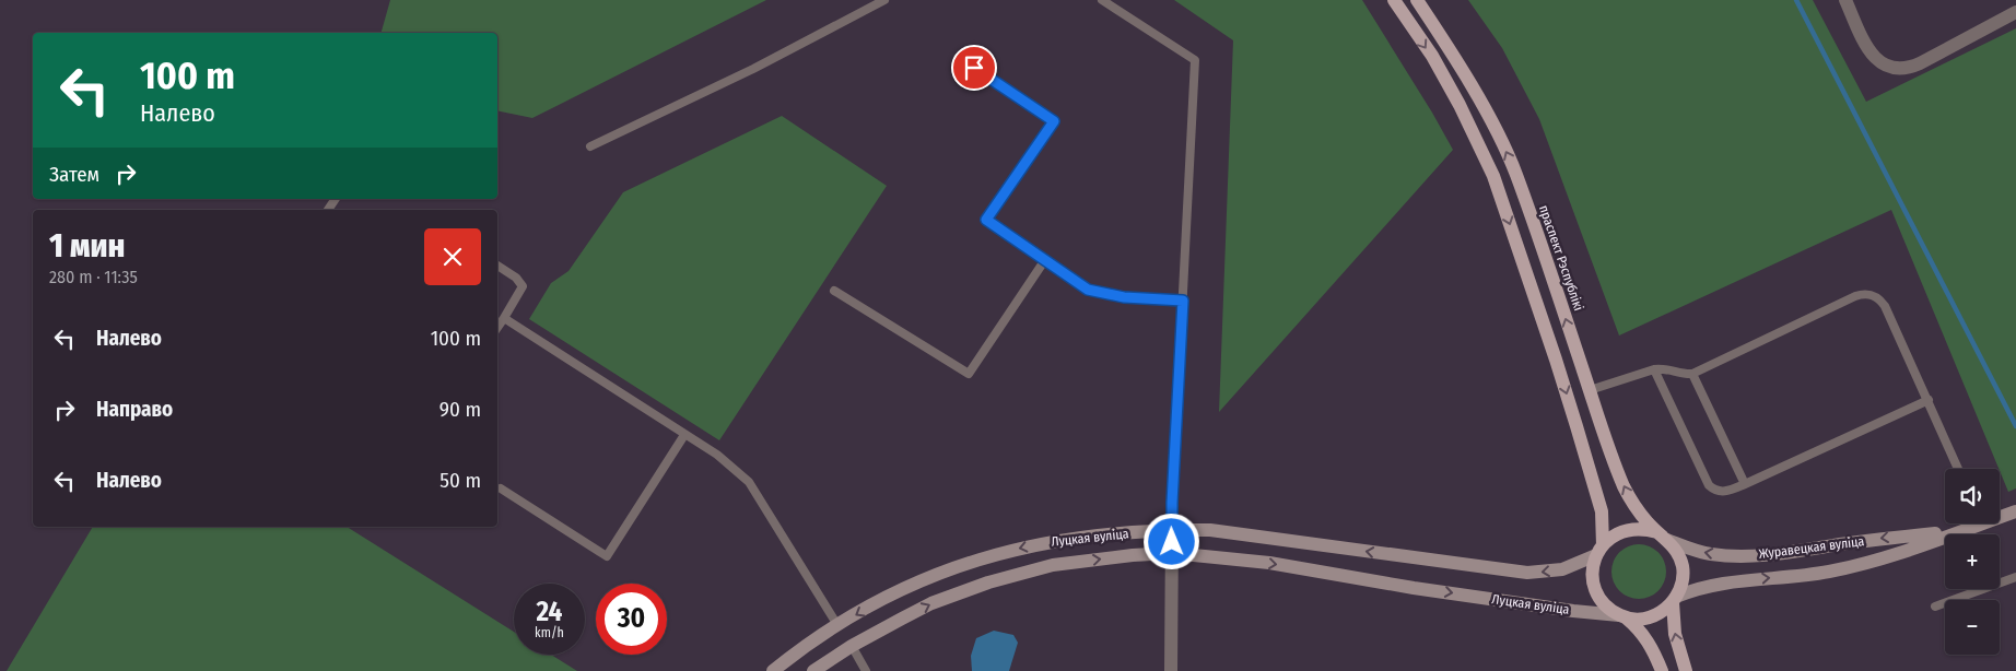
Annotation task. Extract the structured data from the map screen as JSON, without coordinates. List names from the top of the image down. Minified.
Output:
{"streets":{"main road":["праспект Рэспублікі"],"street":["Луцкая вуліца","Журавецкая вуліца"]},"crossings":[["праспект Рэспублікі","Луцкая вуліца"],["праспект Рэспублікі","Журавецкая вуліца"],["Луцкая вуліца","Журавецкая вуліца"]],"page":{"turn":["100 m","Налево"],"then":"Затем","heading":["1 мин","280 m · 11:35"],"list":[{"name":"Налево","value":"100 m"},{"name":"Направо","value":"90 m"},{"name":"Налево","value":"50 m"}],"map_buttons":["+","−"],"speed":"24 km/h","limit":"30"}}
